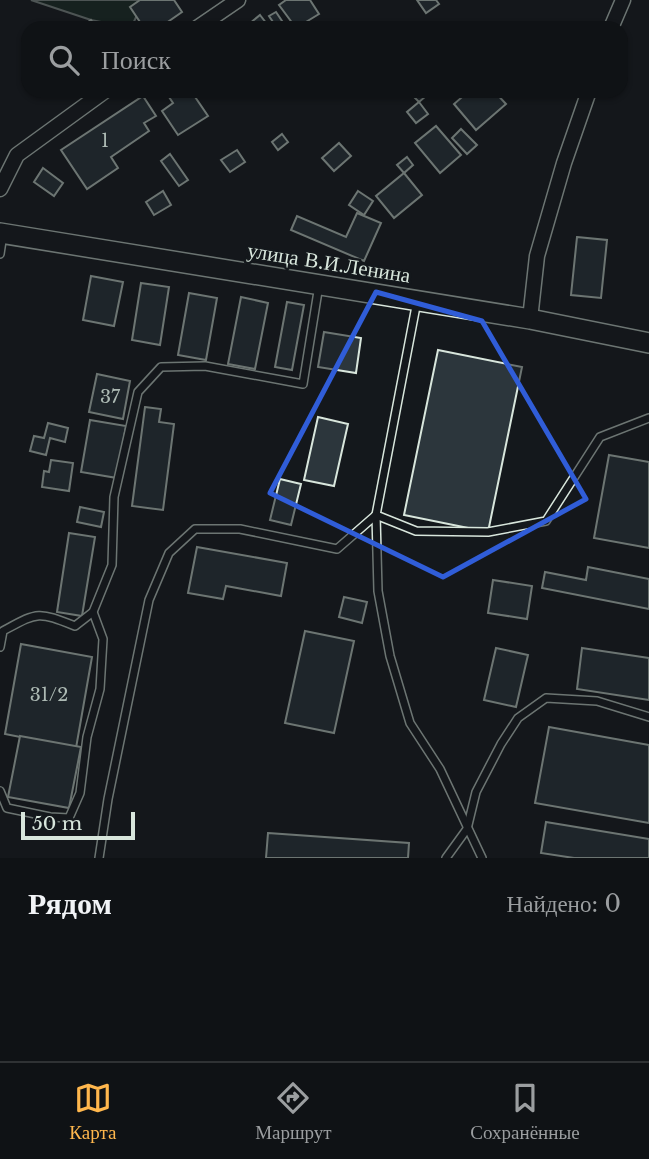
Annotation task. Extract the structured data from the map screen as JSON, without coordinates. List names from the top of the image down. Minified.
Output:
{"streets":{"main road":["улица В.И.Ленина"]},"house_numbers":["1","37","31/2"],"scale_bar":"50 m","page":{"search":"Поиск","scale":"50 m","heading":["Рядом","Найдено: 0"],"nav":["Карта","Маршрут","Сохранённые"]}}
